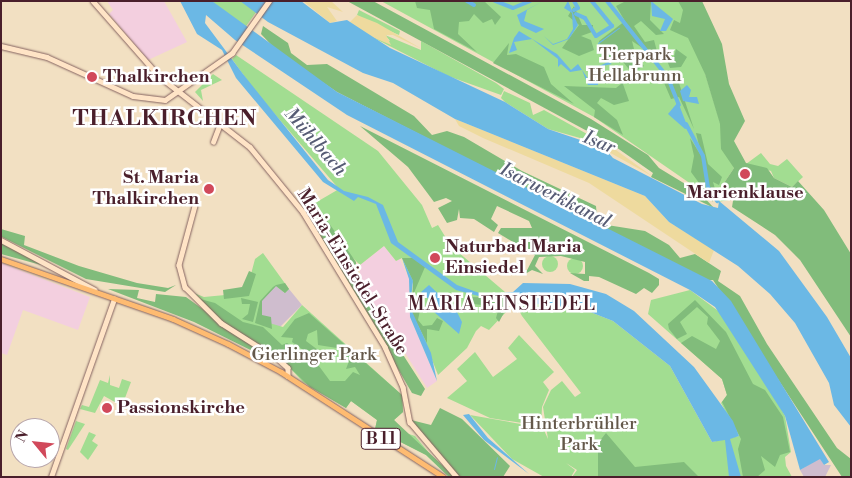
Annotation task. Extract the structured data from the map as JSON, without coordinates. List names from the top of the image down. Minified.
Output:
{"streets":{"main road":["B 11"],"street":["Maria-Einsiedel-Straße"]},"districts":["THALKIRCHEN","MARIA EINSIEDEL"],"water":["Mühlbach","Isar","Isarwerkkanal"],"parks":["Tierpark Hellabrunn","Gierlinger Park","Hinterbrühler Park"],"places":["Thalkirchen","Marienklause","St. Maria Thalkirchen","Naturbad Maria Einsiedel","Passionskirche"],"north":"top left"}
